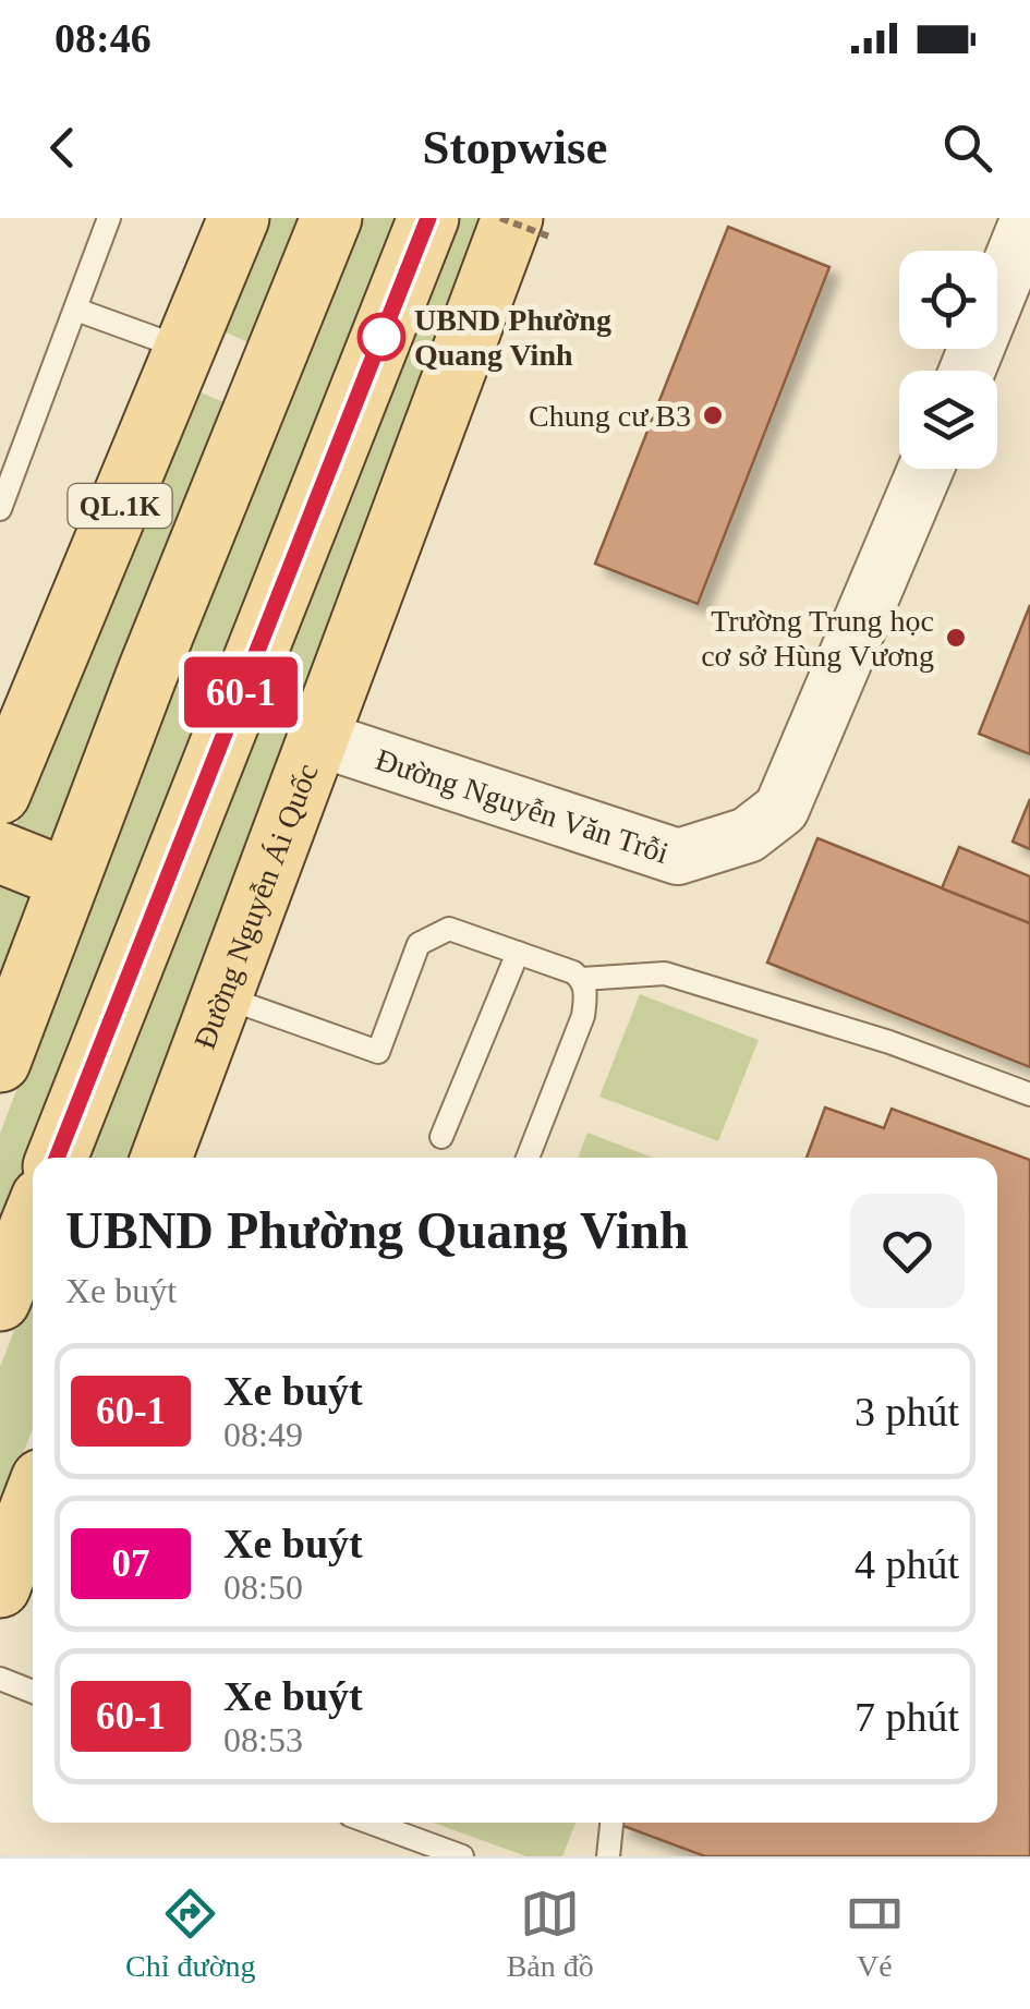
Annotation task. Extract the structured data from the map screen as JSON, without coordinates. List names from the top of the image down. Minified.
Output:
{"streets":{"main road":["QL.1K","Đường Nguyễn Ái Quốc"],"street":["Đường Nguyễn Văn Trỗi"]},"crossings":[["Đường Nguyễn Văn Trỗi","Đường Nguyễn Ái Quốc"]],"places":["UBND Phường Quang Vinh","Chung cư B3","Trường Trung học cơ sở Hùng Vương"],"lines":["bus line 60-1"],"page":{"status":"08:46","header":"Stopwise","on_map":"60-1","heading":["UBND Phường Quang Vinh","Xe buýt"],"list":[{"mark":"60-1","name":"Xe buýt","note":"08:49","value":"3 phút"},{"mark":"07","name":"Xe buýt","note":"08:50","value":"4 phút"},{"mark":"60-1","name":"Xe buýt","note":"08:53","value":"7 phút"}],"tabs":["Chỉ đường","Bản đồ","Vé"]}}
